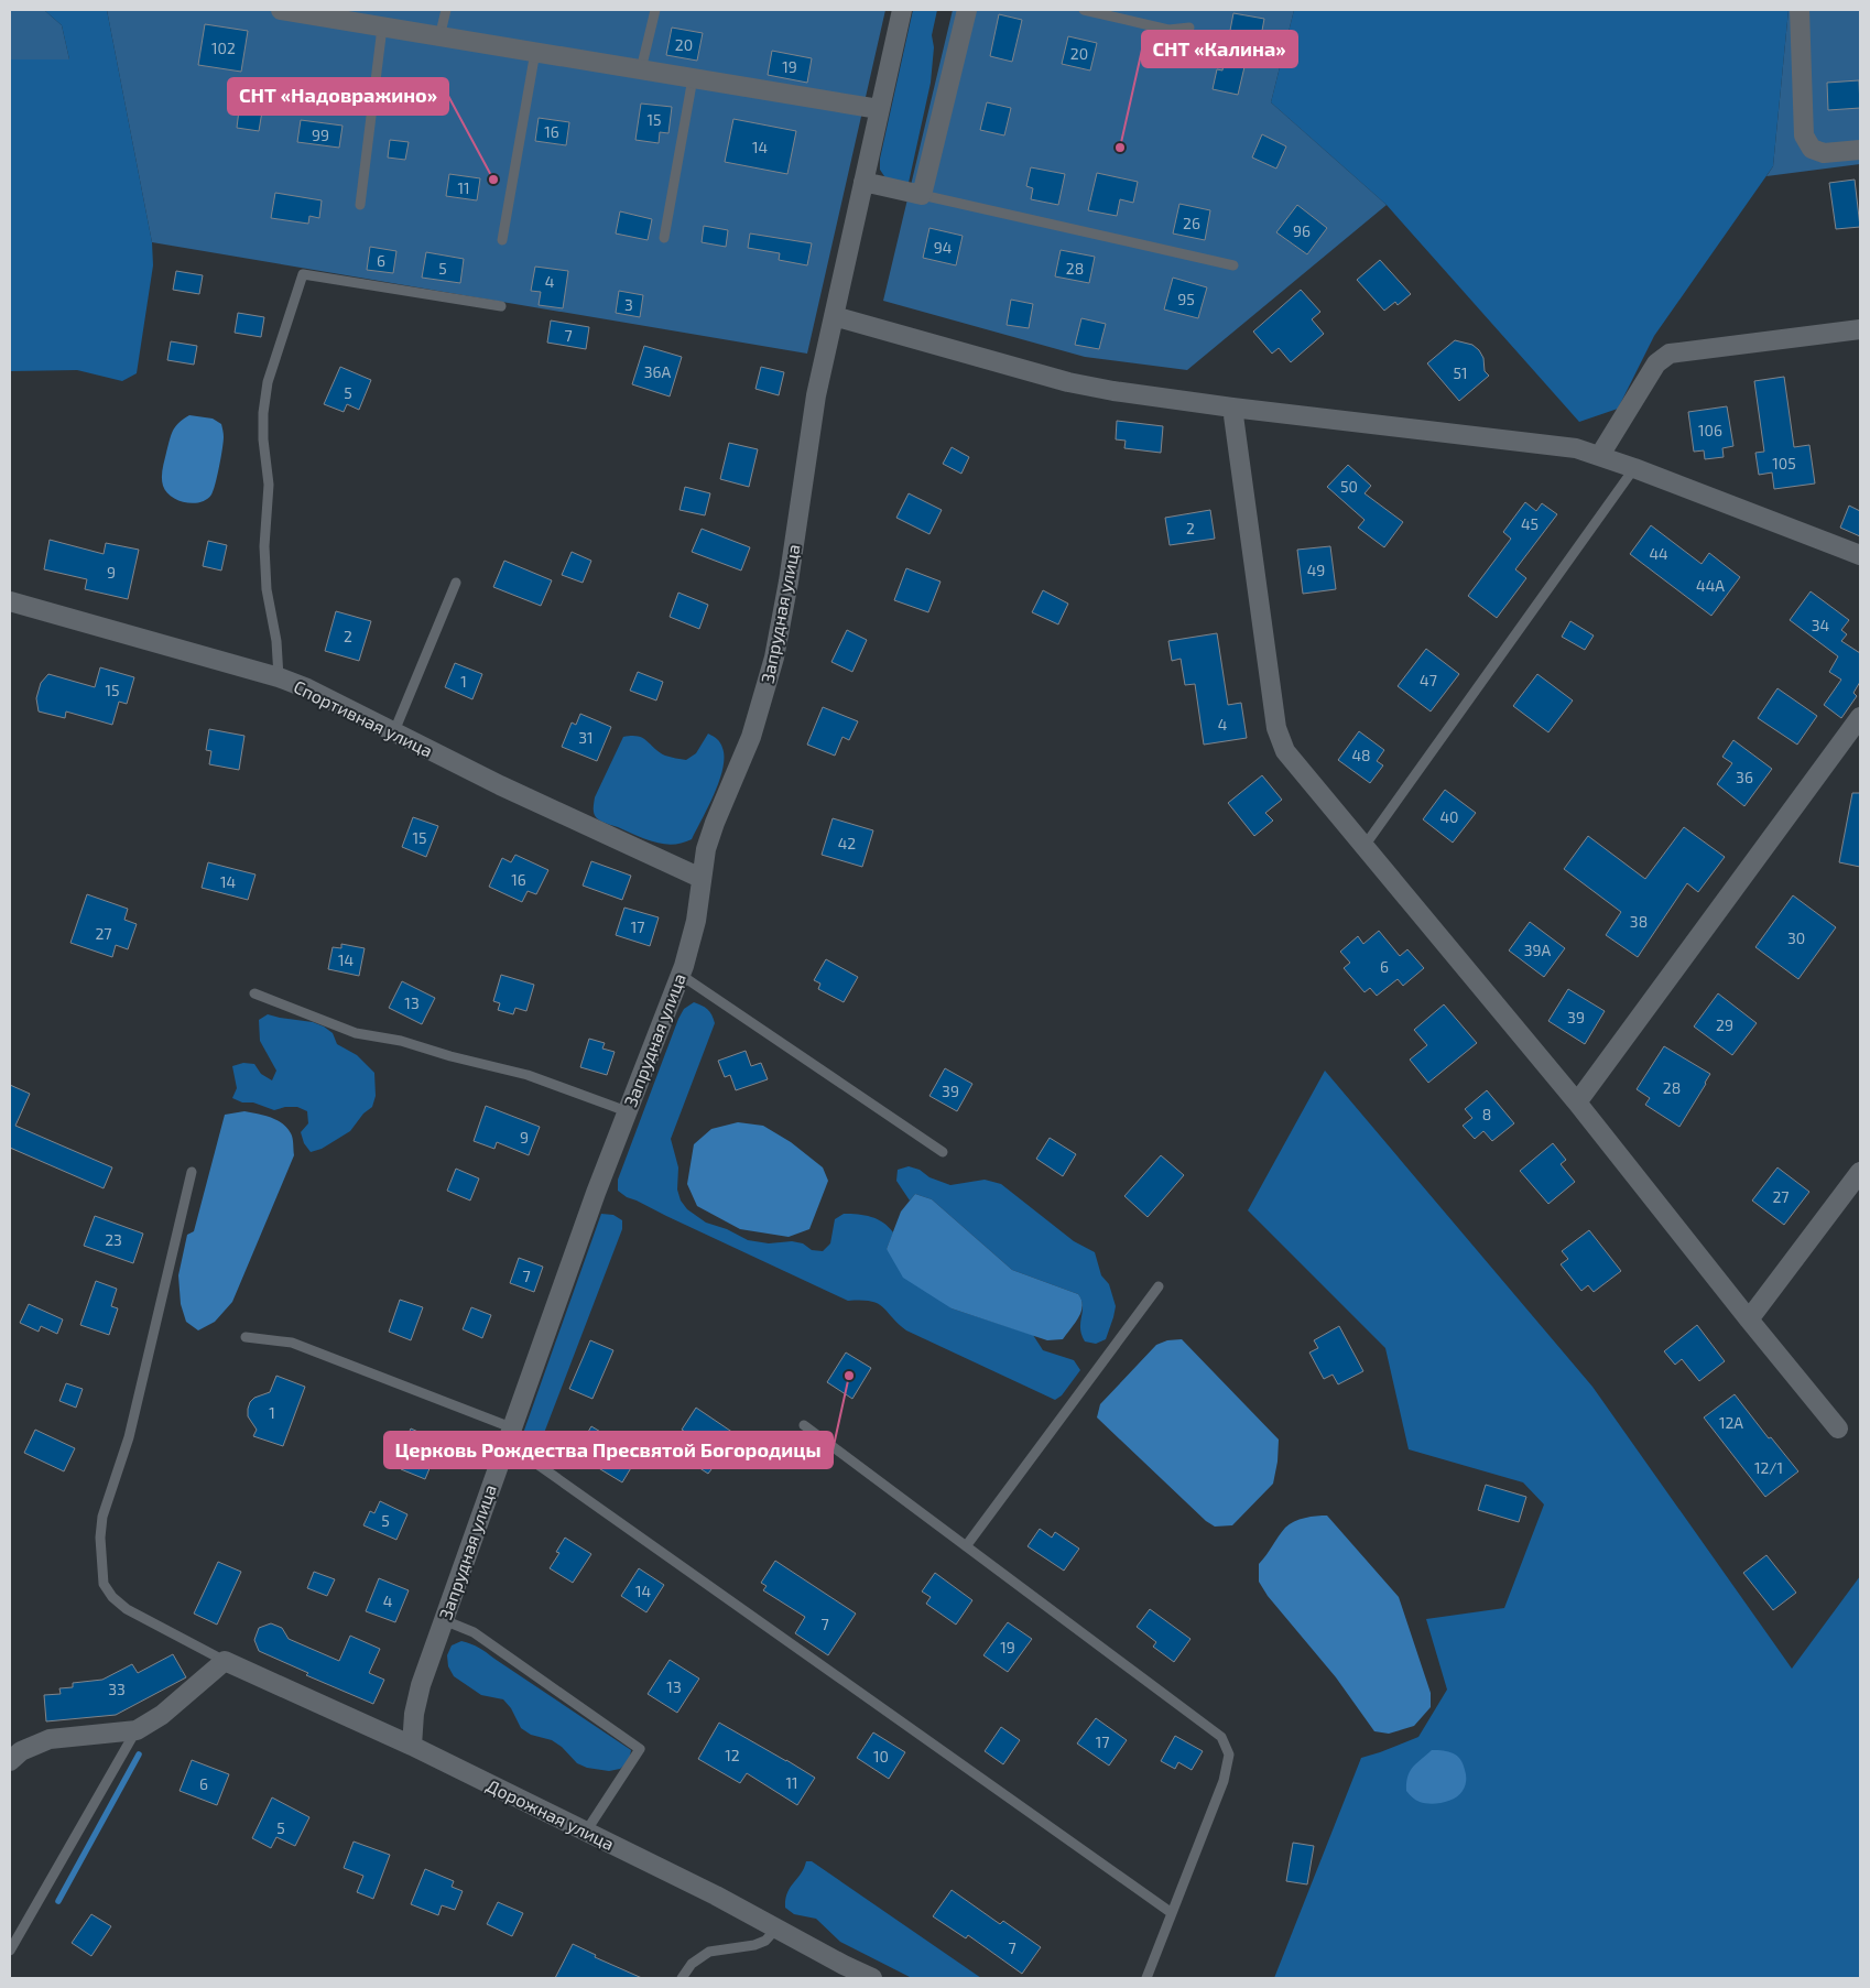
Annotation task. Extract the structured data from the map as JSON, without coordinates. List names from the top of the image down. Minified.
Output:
{"streets":{"street":["Запрудная улица","Спортивная улица","Дорожная улица"]},"crossings":[["Запрудная улица","Спортивная улица"],["Запрудная улица","Дорожная улица"]],"places":["СНТ «Калина»","СНТ «Надовражино»","Церковь Рождества Пресвятой Богородицы"],"house_numbers":["20","102","20","19","15","16","99","14","11","26","96","94","6","5","28","4","95","3","7","36А","51","5","106","105","50","45","2","44","49","9","44А","34","2","47","1","15","4","31","48","36","40","15","42","16","14","38","17","27","30","39А","14","6","13","39","29","28","39","8","9","27","23","7","1","12А","12/1","5","14","4","7","19","13","33","17","12","10","11","6","5","7"]}
